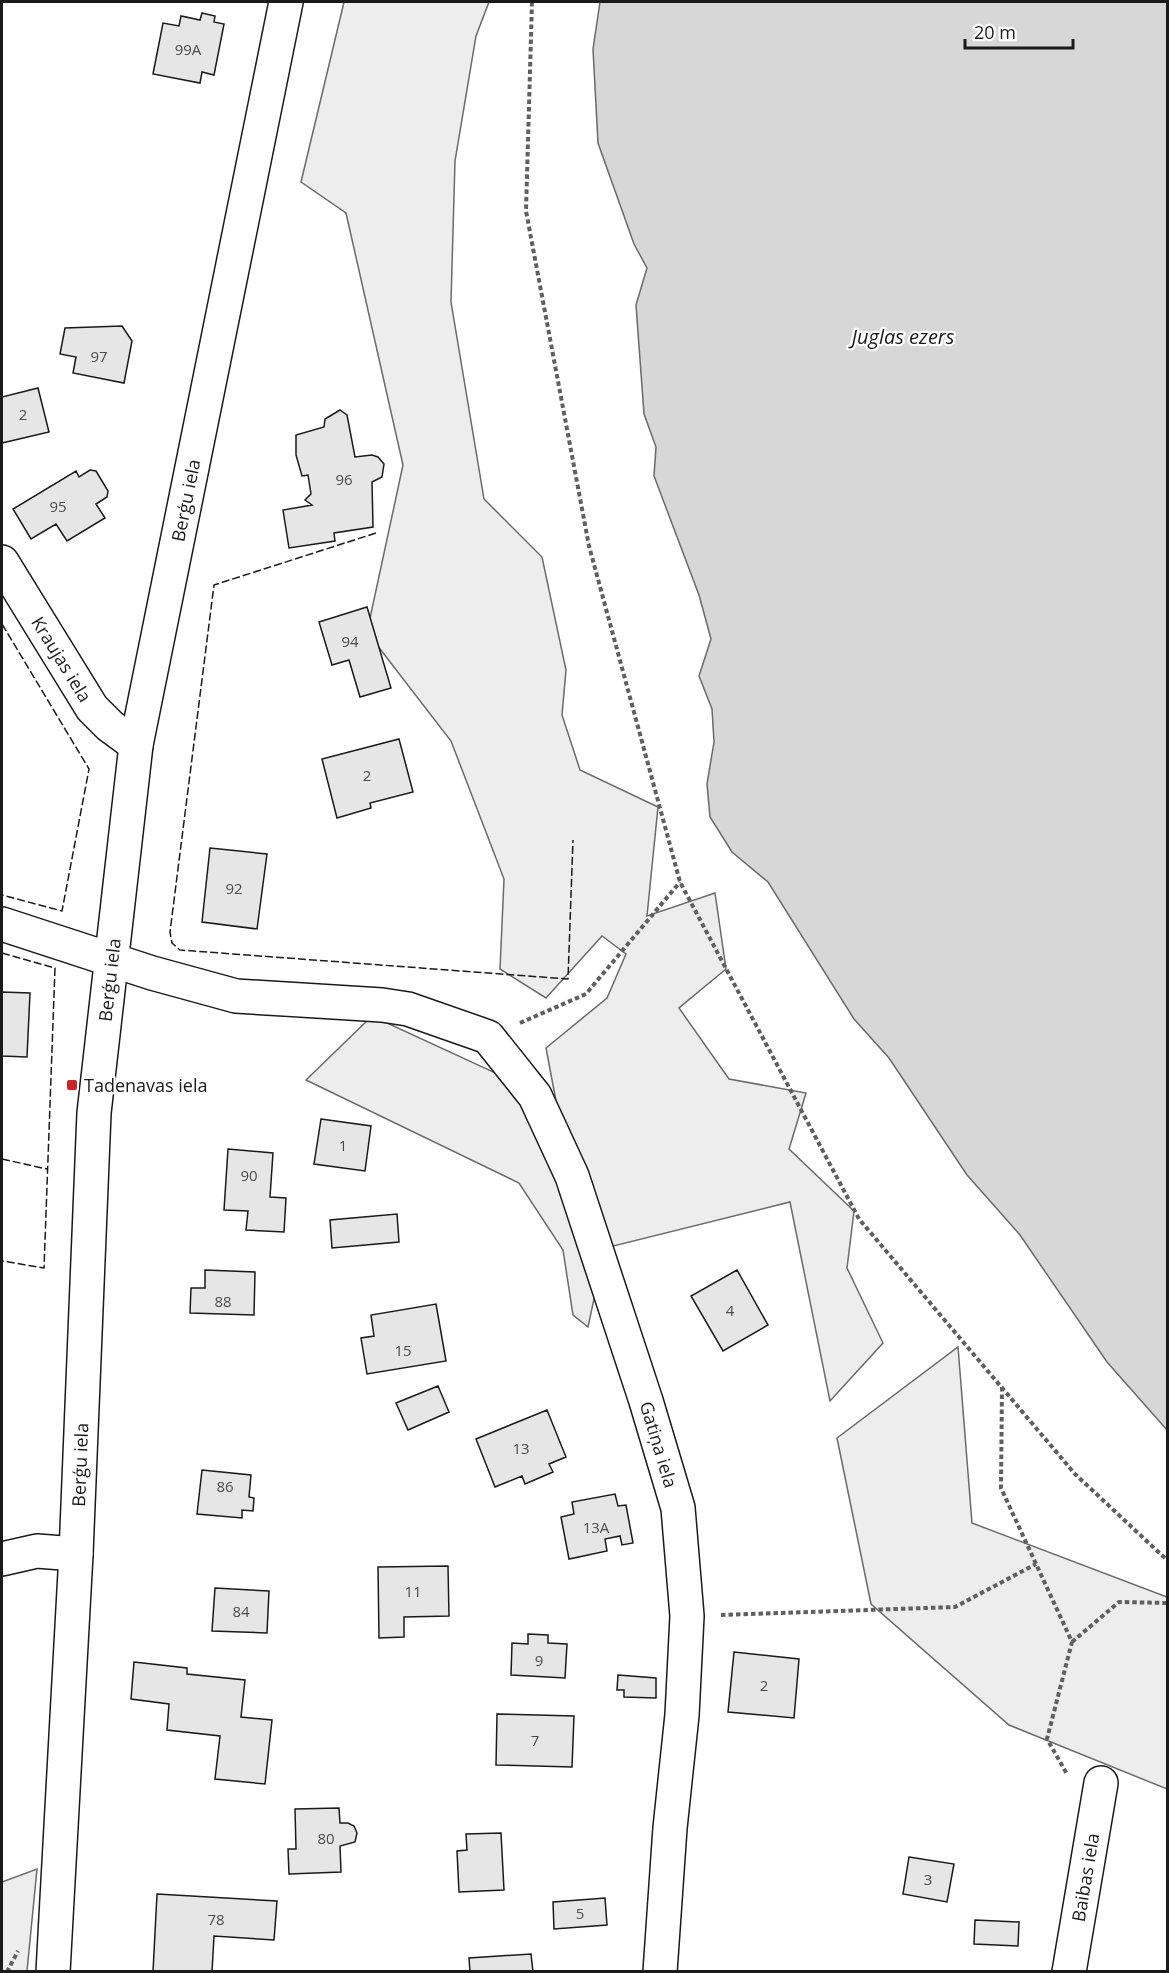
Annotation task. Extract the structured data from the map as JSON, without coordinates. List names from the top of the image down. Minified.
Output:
{"streets":{"street":["Berģu iela","Kraujas iela","Gatiņa iela","Baibas iela"]},"crossings":[["Berģu iela","Kraujas iela"]],"water":["Juglas ezers"],"places":{"transit":["Tadenavas iela"]},"house_numbers":["99A","97","2","96","95","94","2","92","1","90","88","4","15","13","86","13A","11","84","9","2","7","80","3","5","78"],"scale_bar":"20 m"}
